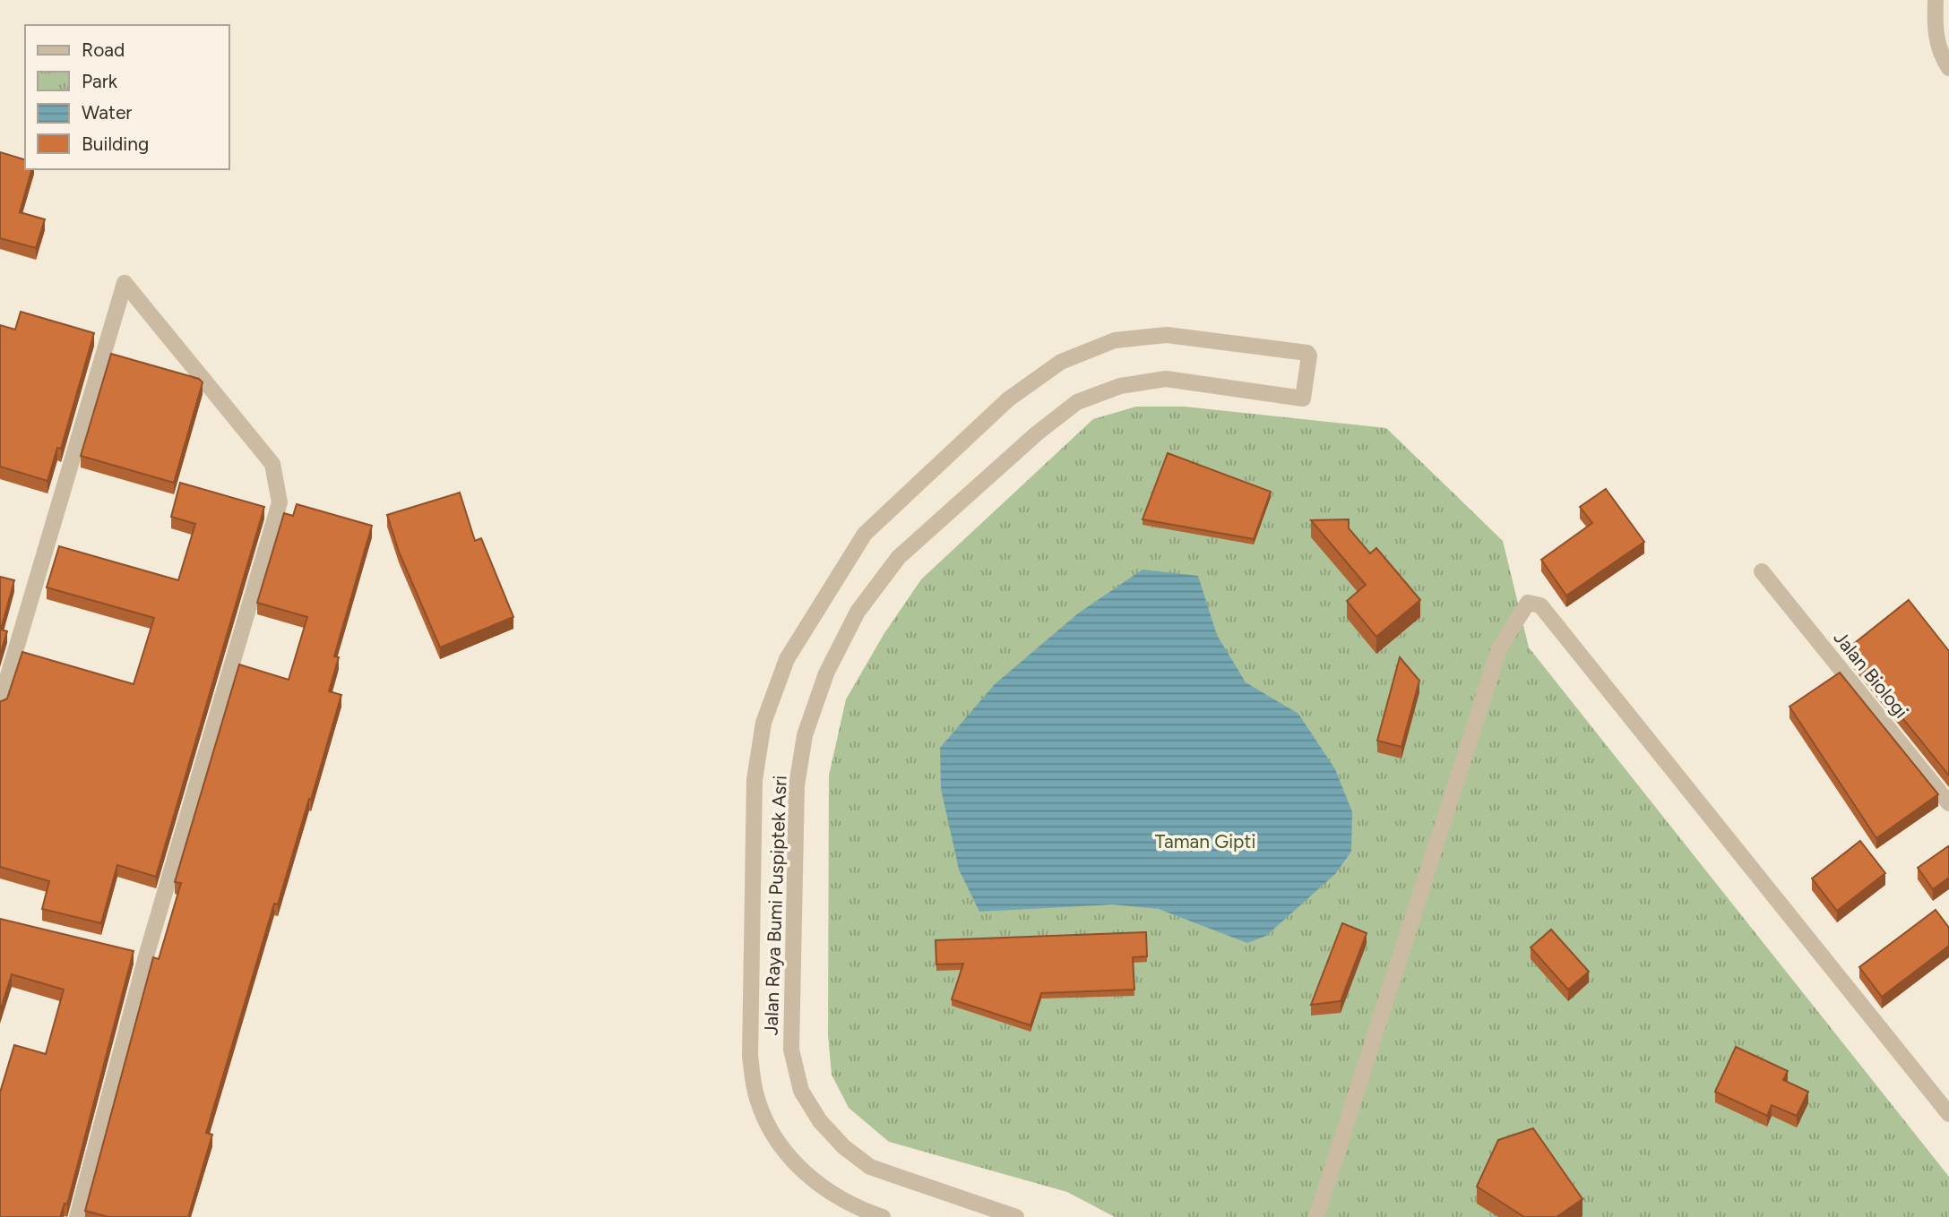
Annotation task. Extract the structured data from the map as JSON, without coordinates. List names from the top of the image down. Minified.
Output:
{"streets":{"street":["Jalan Biologi","Jalan Raya Bumi Puspiptek Asri"]},"parks":["Taman Gipti"],"legend":["Road","Park","Water","Building"]}
